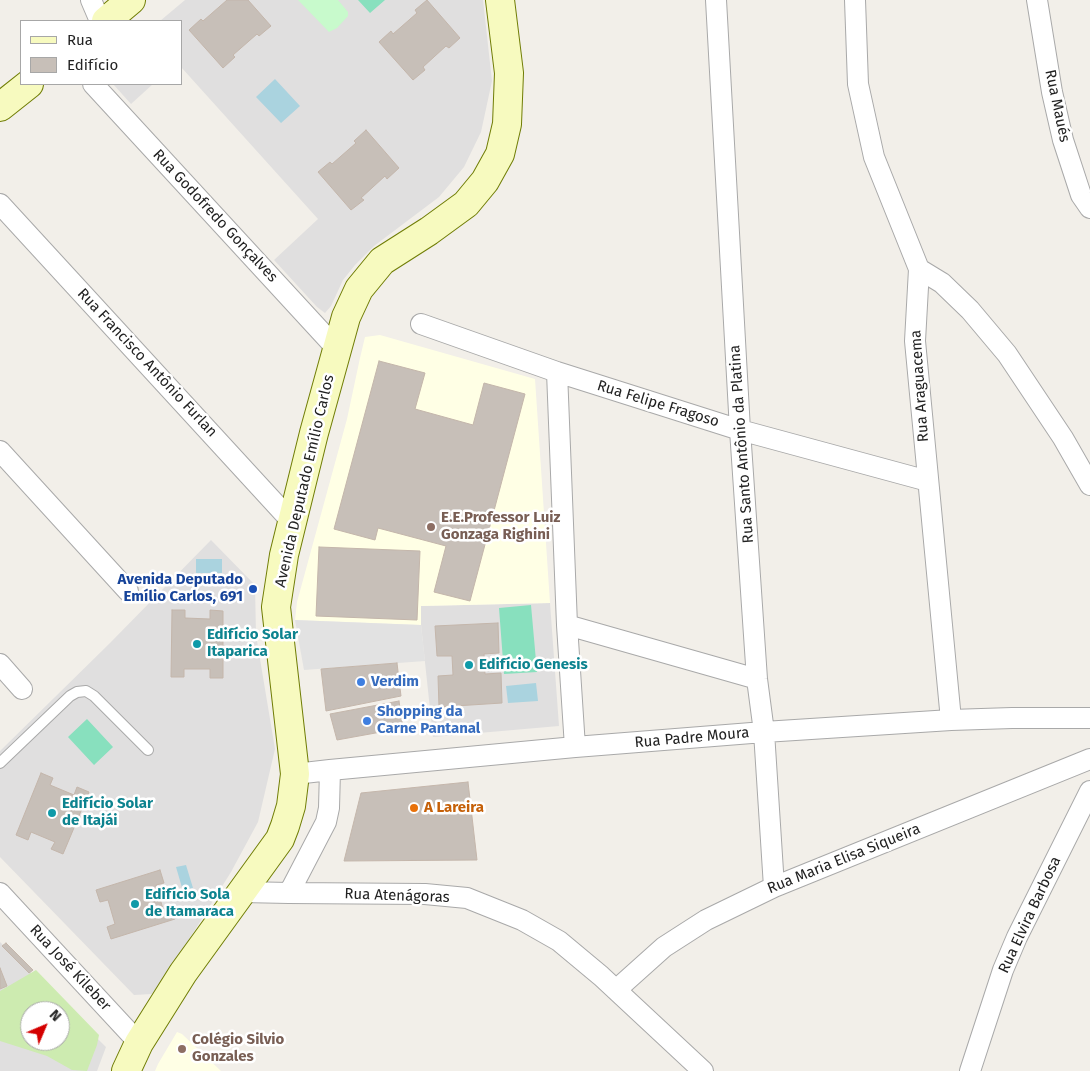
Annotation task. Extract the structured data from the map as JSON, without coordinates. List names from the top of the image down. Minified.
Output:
{"streets":{"main road":["Avenida Deputado Emílio Carlos"],"street":["Rua Maués","Rua Godofredo Gonçalves","Rua Francisco Antônio Furlan","Rua Araguacema","Rua Felipe Fragoso","Rua Santo Antônio da Platina","Rua Padre Moura","Rua Maria Elisa Siqueira","Rua Atenágoras","Rua Elvira Barbosa","Rua José Kileber"]},"crossings":[["Rua Godofredo Gonçalves","Avenida Deputado Emílio Carlos"],["Rua Francisco Antônio Furlan","Avenida Deputado Emílio Carlos"],["Rua Araguacema","Rua Felipe Fragoso"],["Rua Araguacema","Rua Padre Moura"],["Rua Felipe Fragoso","Rua Santo Antônio da Platina"],["Rua Santo Antônio da Platina","Rua Padre Moura"],["Rua Santo Antônio da Platina","Rua Maria Elisa Siqueira"],["Avenida Deputado Emílio Carlos","Rua Padre Moura"],["Avenida Deputado Emílio Carlos","Rua Atenágoras"],["Avenida Deputado Emílio Carlos","Rua José Kileber"],["Rua Maria Elisa Siqueira","Rua Atenágoras"]],"places":["E.E.Professor Luiz Gonzaga Righini","Avenida Deputado Emílio Carlos, 691","Edifício Solar Itaparica","Edifício Genesis","Verdim","Shopping da Carne Pantanal","A Lareira","Edifício Solar de Itajái","Edifício Sola de Itamaraca","Colégio Silvio Gonzales"],"legend":["Rua","Edifício"],"north":"top right"}
